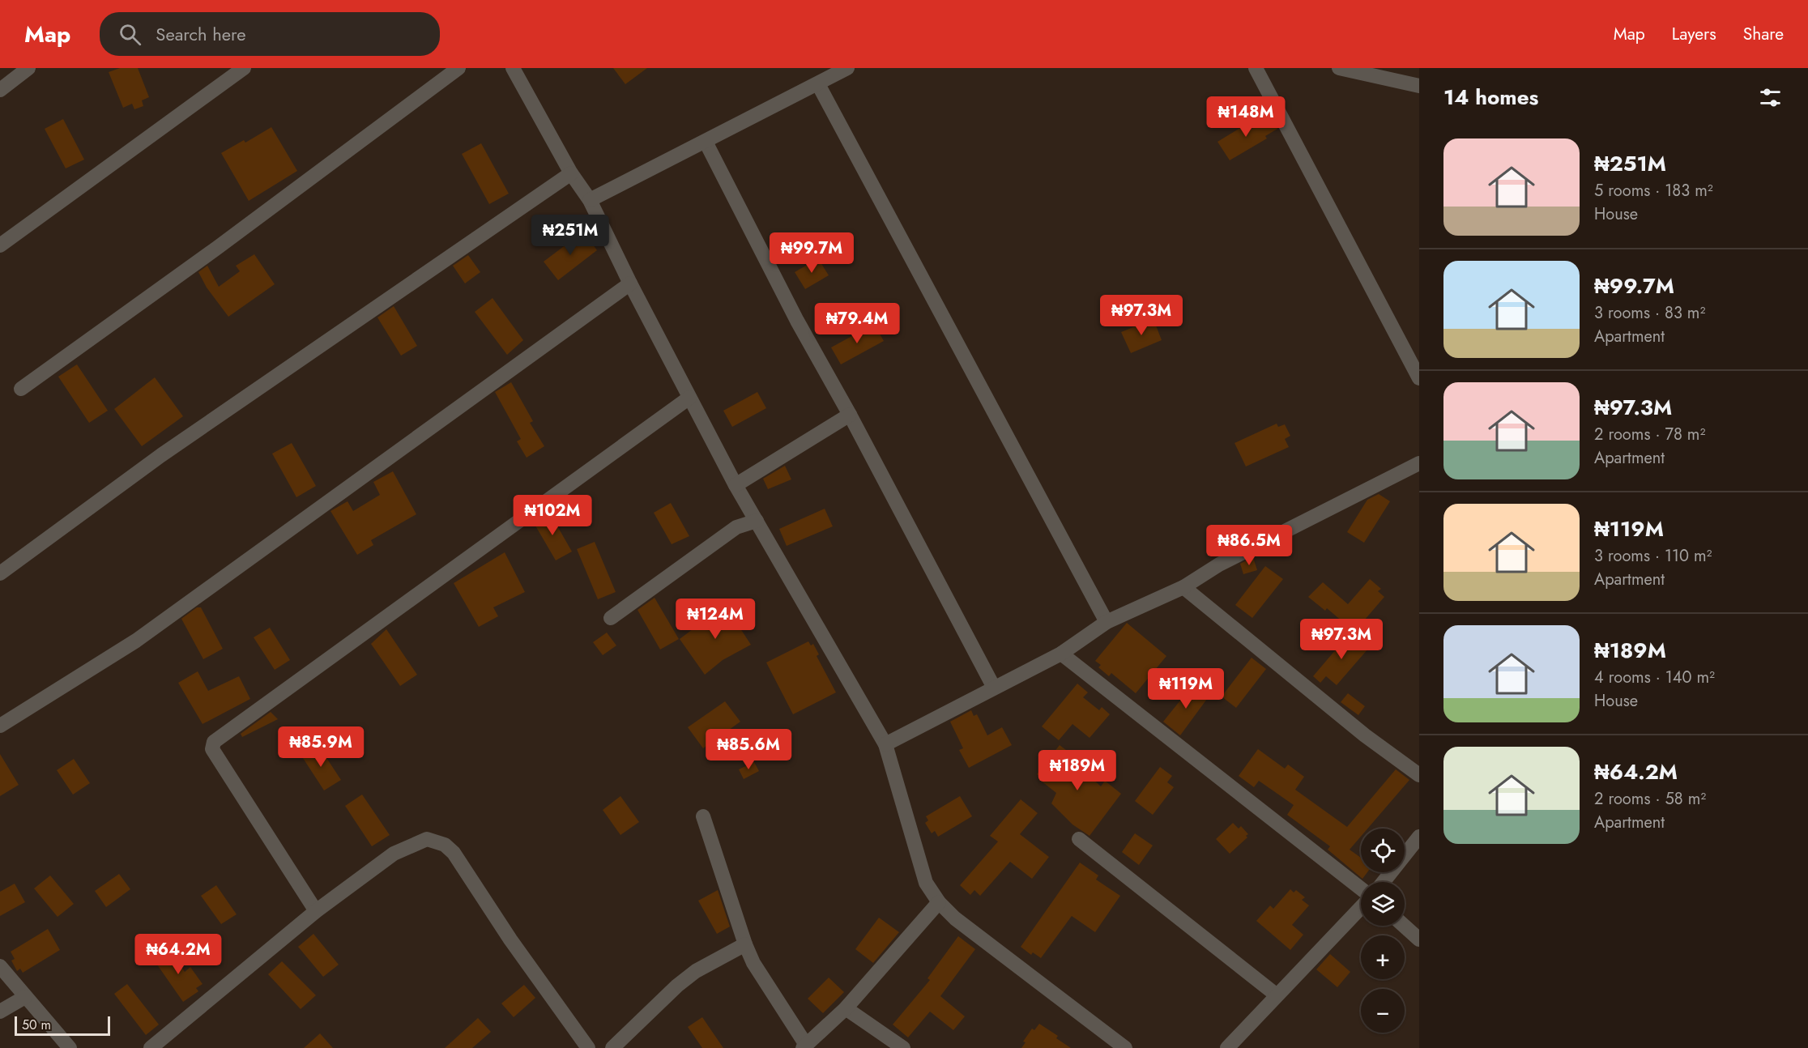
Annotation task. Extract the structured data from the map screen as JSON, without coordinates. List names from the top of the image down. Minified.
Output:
{"scale_bar":"50 m","page":{"header":"Map","search":"Search here","nav":["Map","Layers","Share"],"heading":"14 homes","price":["₦148M","₦251M","₦99.7M","₦97.3M","₦79.4M","₦102M","₦86.5M","₦124M","₦97.3M","₦119M","₦85.9M","₦85.6M","₦189M","₦64.2M"],"list":[{"name":"₦251M","note":"5 rooms · 183 m² · House"},{"name":"₦99.7M","note":"3 rooms · 83 m² · Apartment"},{"name":"₦97.3M","note":"2 rooms · 78 m² · Apartment"},{"name":"₦119M","note":"3 rooms · 110 m² · Apartment"},{"name":"₦189M","note":"4 rooms · 140 m² · House"},{"name":"₦64.2M","note":"2 rooms · 58 m² · Apartment"}],"map_buttons":["+","−"],"scale":"50 m"}}
